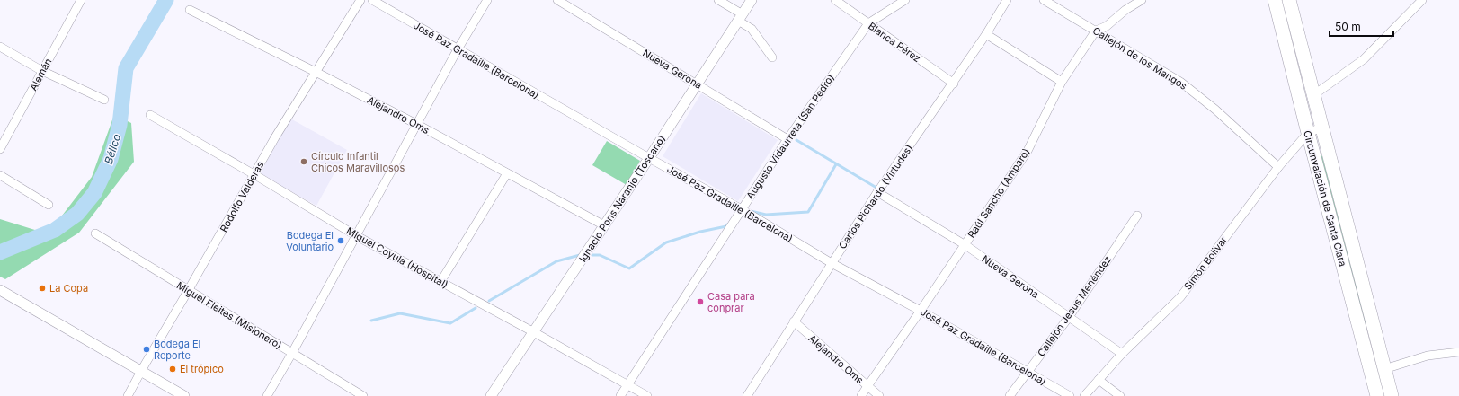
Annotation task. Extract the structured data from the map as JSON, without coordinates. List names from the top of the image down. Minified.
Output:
{"streets":{"highway":["Circunvalación de Santa Clara"],"street":["Blanca Pérez","Callejón de los Mangos","José Paz Gradaille (Barcelona)","Nueva Gerona","Alemán","Alejandro Oms","Augusto Vidaurreta (San Pedro)","Raúl Sancho (Amparo)","Rodolfo Valderas","Carlos Pichardo (Virtudes)","Ignacio Pons Naranjo (Toscano)","Miguel Coyula (Hospital)","Simón Bolivar","Callejón Jesus Menéndez","Miguel Fleites (Misionero)"]},"crossings":[["Blanca Pérez","Augusto Vidaurreta (San Pedro)"],["Blanca Pérez","Carlos Pichardo (Virtudes)"],["Callejón de los Mangos","Raúl Sancho (Amparo)"],["Callejón de los Mangos","Simón Bolivar"],["José Paz Gradaille (Barcelona)","Augusto Vidaurreta (San Pedro)"],["José Paz Gradaille (Barcelona)","Raúl Sancho (Amparo)"],["José Paz Gradaille (Barcelona)","Carlos Pichardo (Virtudes)"],["José Paz Gradaille (Barcelona)","Ignacio Pons Naranjo (Toscano)"],["José Paz Gradaille (Barcelona)","Callejón Jesus Menéndez"],["Nueva Gerona","Augusto Vidaurreta (San Pedro)"],["Nueva Gerona","Raúl Sancho (Amparo)"],["Nueva Gerona","Carlos Pichardo (Virtudes)"],["Nueva Gerona","Ignacio Pons Naranjo (Toscano)"],["Nueva Gerona","Simón Bolivar"],["Nueva Gerona","Callejón Jesus Menéndez"],["Alejandro Oms","Raúl Sancho (Amparo)"],["Alejandro Oms","Rodolfo Valderas"],["Alejandro Oms","Carlos Pichardo (Virtudes)"],["Alejandro Oms","Ignacio Pons Naranjo (Toscano)"],["Augusto Vidaurreta (San Pedro)","Miguel Coyula (Hospital)"],["Rodolfo Valderas","Miguel Coyula (Hospital)"],["Rodolfo Valderas","Miguel Fleites (Misionero)"],["Ignacio Pons Naranjo (Toscano)","Miguel Coyula (Hospital)"],["Circunvalación de Santa Clara","Simón Bolivar"]],"water":["Bélico"],"places":["Círculo Infantil Chicos Maravillosos","Bodega El Voluntario","La Copa","Casa para conprar","Bodega El Reporte","El trópico"],"scale_bar":"50 m"}
